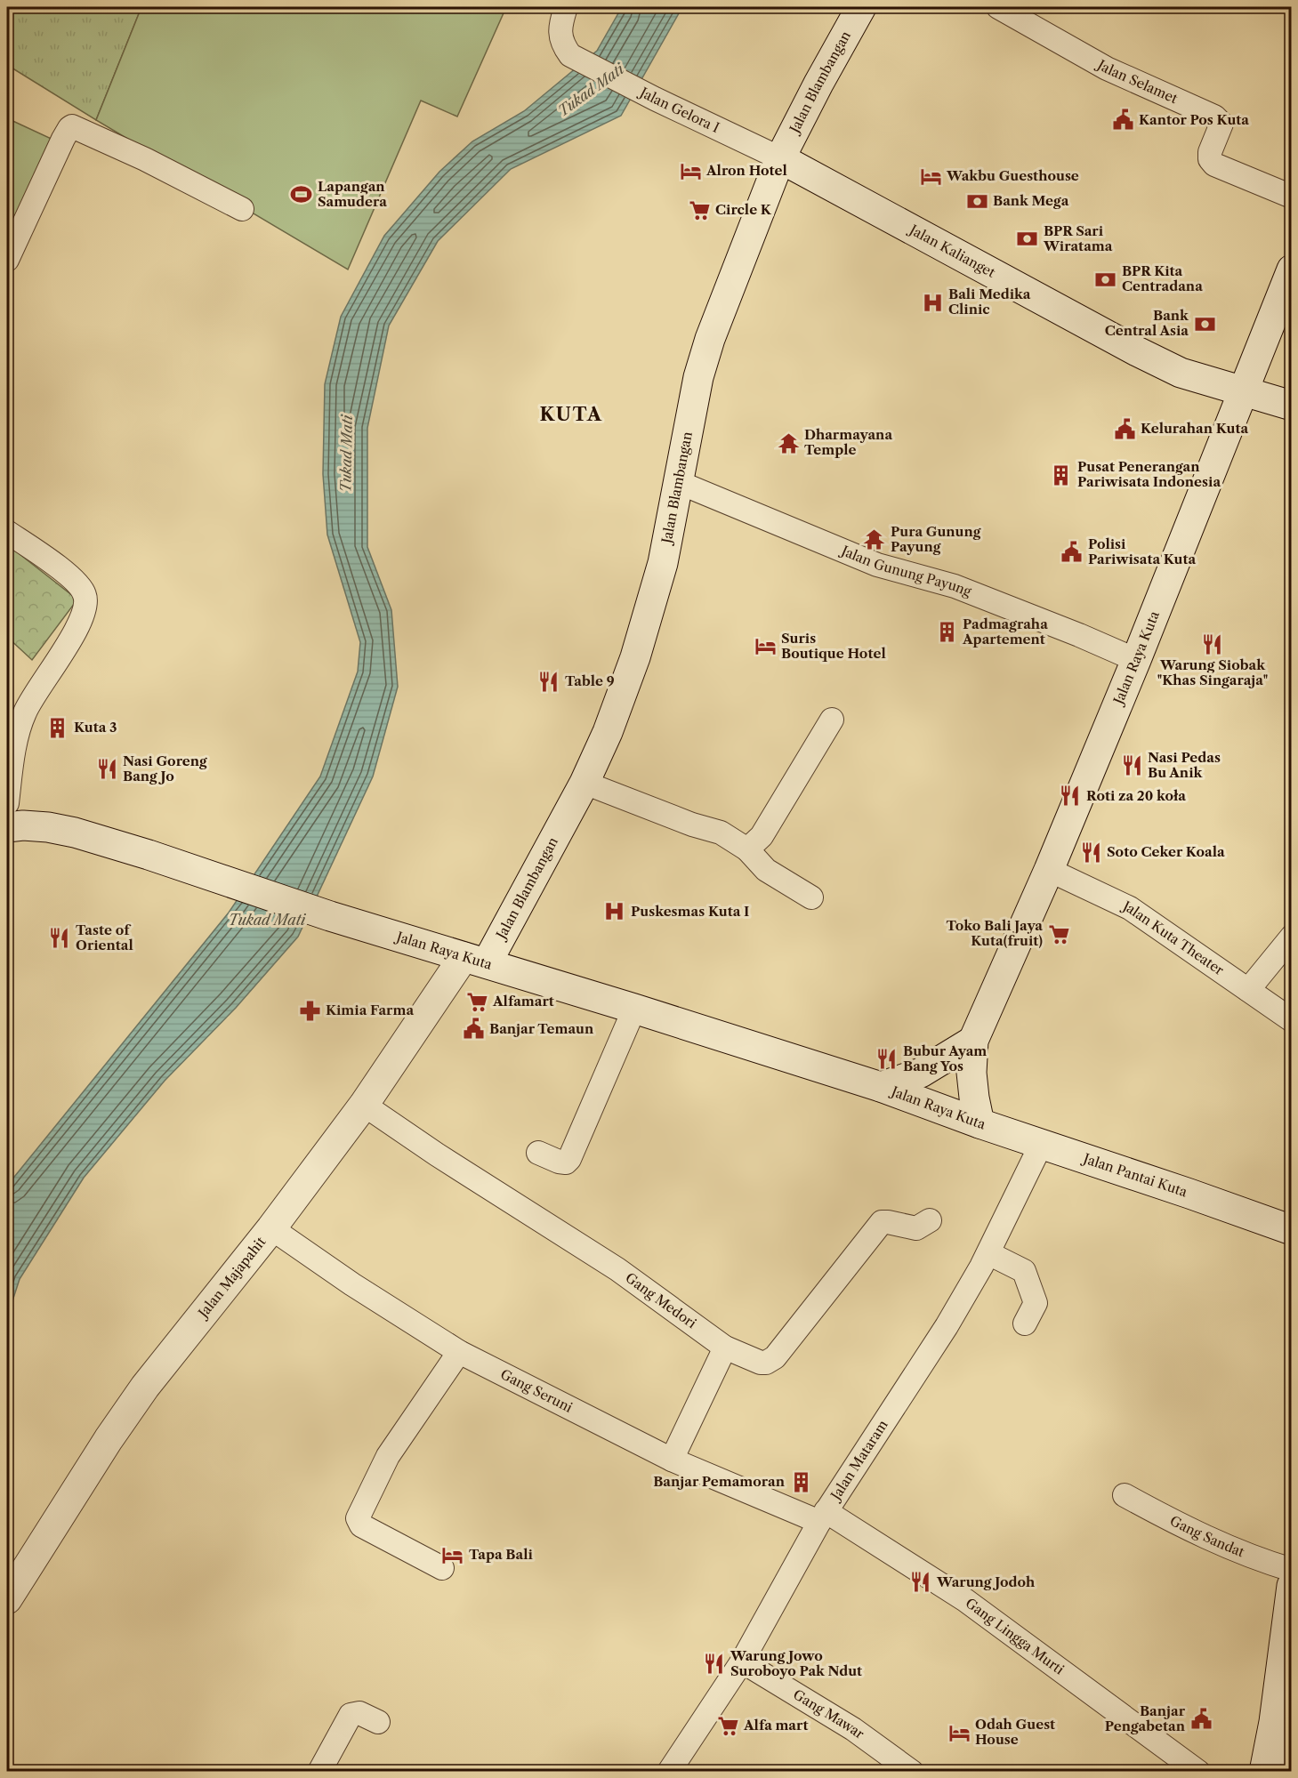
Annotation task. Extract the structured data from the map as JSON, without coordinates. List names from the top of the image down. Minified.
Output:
{"streets":{"main road":["Jalan Blambangan","Jalan Kalianget","Jalan Raya Kuta","Jalan Pantai Kuta","Jalan Majapahit"],"street":["Jalan Selamet","Jalan Gelora I","Jalan Gunung Payung","Jalan Kuta Theater","Gang Medori","Gang Seruni","Jalan Mataram","Gang Sandat","Gang Lingga Murti","Gang Mawar"]},"crossings":[["Jalan Blambangan","Jalan Gelora I"],["Jalan Blambangan","Jalan Kalianget"],["Jalan Blambangan","Jalan Gunung Payung"],["Jalan Blambangan","Jalan Raya Kuta"],["Jalan Blambangan","Jalan Majapahit"],["Jalan Gelora I","Jalan Kalianget"],["Jalan Kalianget","Jalan Raya Kuta"],["Jalan Gunung Payung","Jalan Raya Kuta"],["Jalan Raya Kuta","Jalan Kuta Theater"],["Jalan Raya Kuta","Jalan Pantai Kuta"],["Jalan Raya Kuta","Jalan Majapahit"],["Jalan Pantai Kuta","Jalan Mataram"],["Jalan Majapahit","Gang Medori"],["Jalan Majapahit","Gang Seruni"],["Gang Seruni","Jalan Mataram"],["Gang Seruni","Gang Lingga Murti"],["Jalan Mataram","Gang Lingga Murti"],["Jalan Mataram","Gang Mawar"]],"districts":["KUTA"],"water":["Tukad Mati"],"places":{"public building":["Kantor Pos Kuta","Kelurahan Kuta","Polisi Pariwisata Kuta","Banjar Temaun","Banjar Pengabetan"],"hotel":["Alron Hotel","Wakbu Guesthouse","Suris Boutique Hotel","Tapa Bali","Odah Guest House"],"sports":["Lapangan Samudera"],"bank":["Bank Mega","BPR Sari Wiratama","BPR Kita Centradana","Bank Central Asia"],"supermarket":["Circle K","Toko Bali Jaya Kuta(fruit)","Alfamart","Alfa mart"],"hospital":["Bali Medika Clinic","Puskesmas Kuta I"],"temple":["Dharmayana Temple","Pura Gunung Payung"],"building":["Pusat Penerangan Pariwisata Indonesia","Padmagraha Apartement","Kuta 3","Banjar Pemamoran"],"restaurant":["Warung Siobak \"Khas Singaraja\"","Table 9","Nasi Pedas Bu Anik","Nasi Goreng Bang Jo","Roti za 20 koła","Soto Ceker Koala","Taste of Oriental","Bubur Ayam Bang Yos","Warung Jodoh","Warung Jowo Suroboyo Pak Ndut"],"pharmacy":["Kimia Farma"]}}
